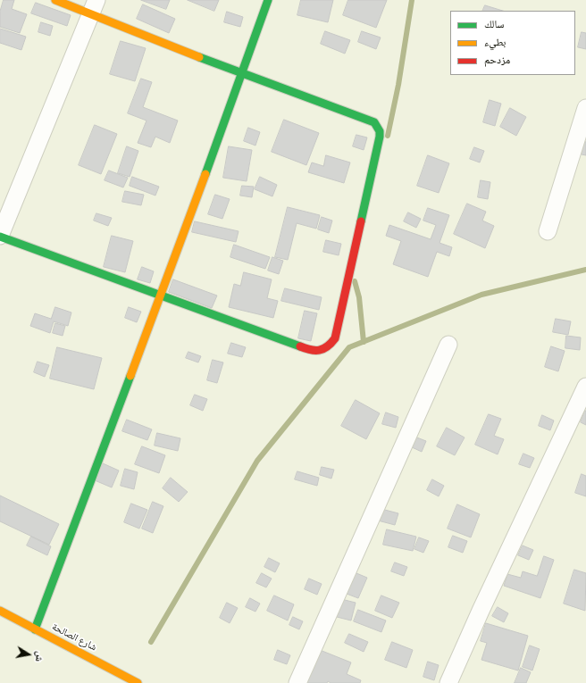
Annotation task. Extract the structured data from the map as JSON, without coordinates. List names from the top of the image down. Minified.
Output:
{"streets":{"street":["شارع الصالحة"]},"legend":["سالك","بطيء","مزدحم"],"north":"right"}
